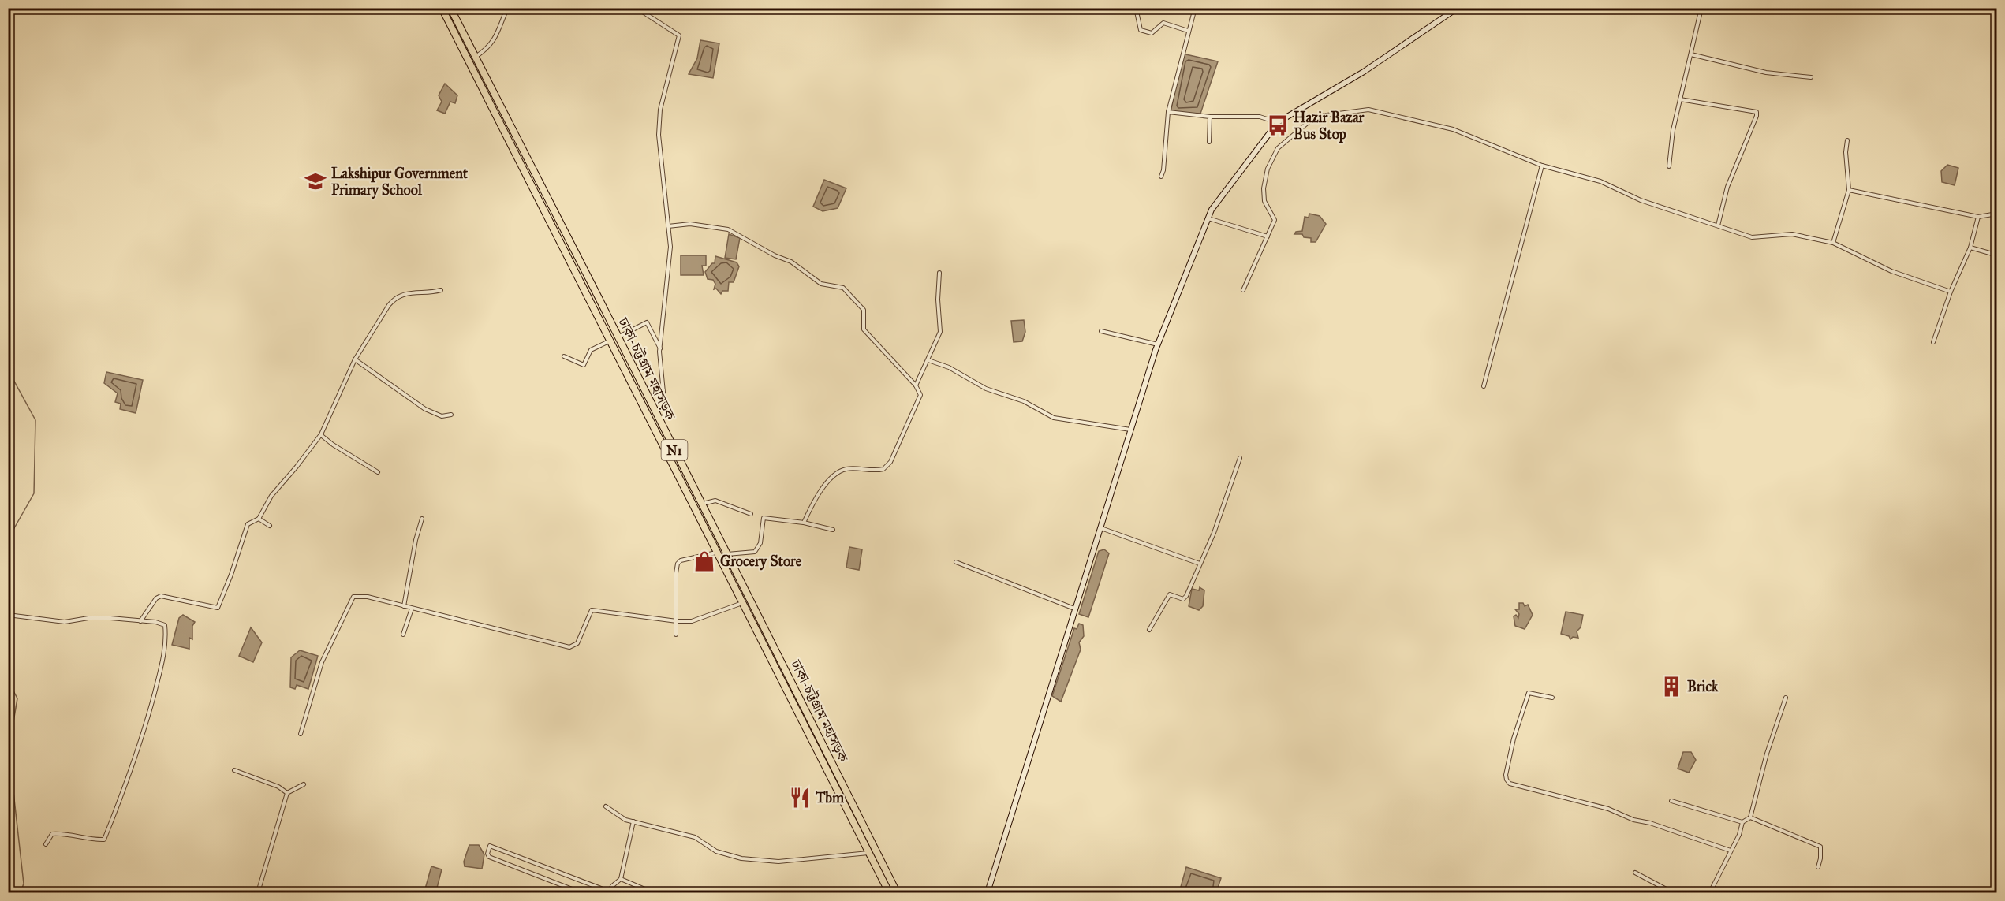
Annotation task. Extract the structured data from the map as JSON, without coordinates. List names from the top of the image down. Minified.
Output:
{"streets":{"highway":["ঢাকা-চট্টগ্রাম মহাসড়ক","N1"]},"places":{"bus stop":["Hazir Bazar Bus Stop"],"school or university":["Lakshipur Government Primary School"],"shop":["Grocery Store"],"building":["Brick"],"restaurant":["Tbm"]}}
